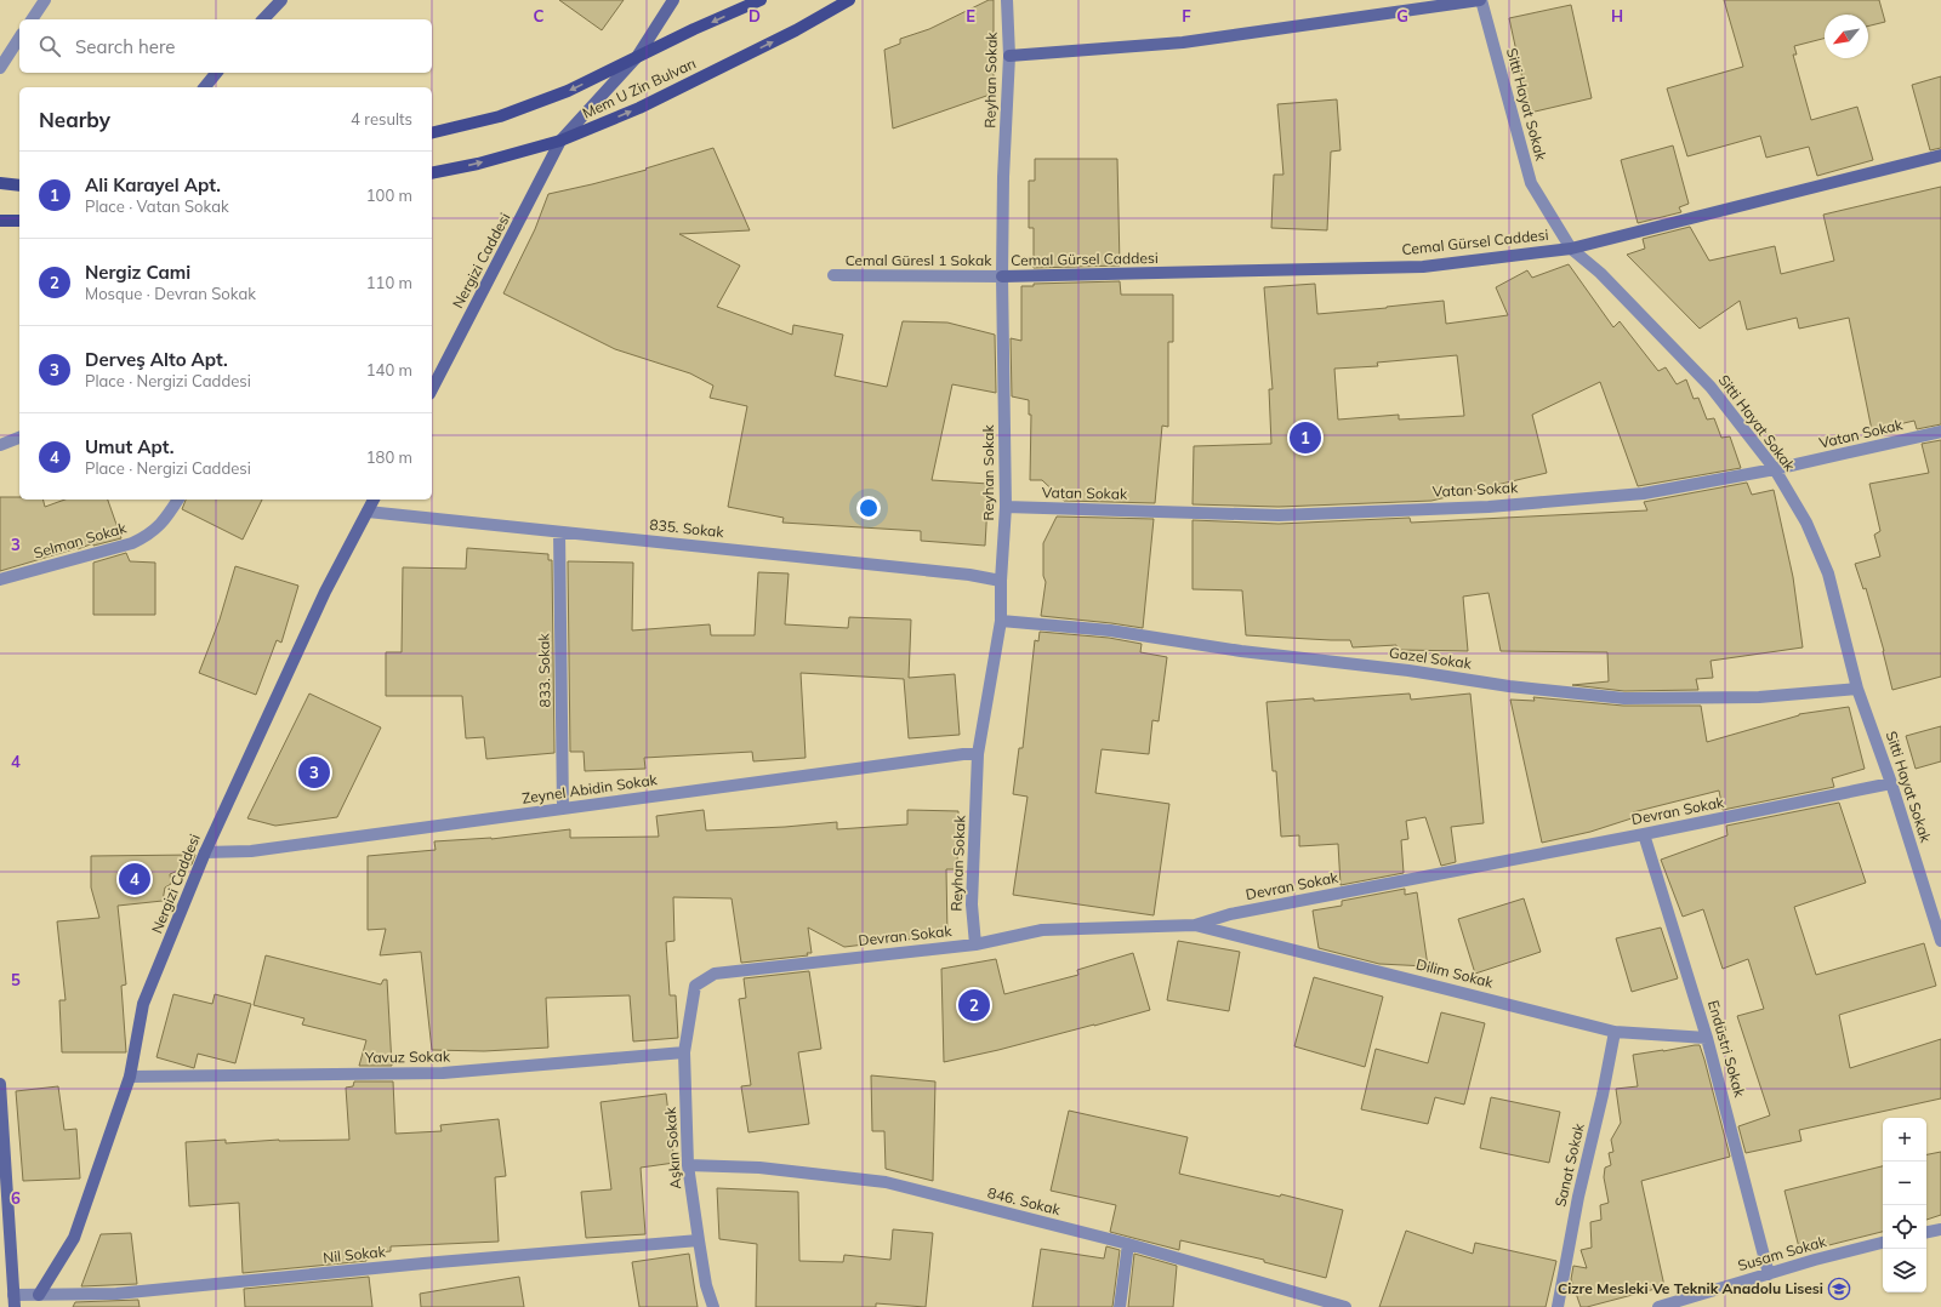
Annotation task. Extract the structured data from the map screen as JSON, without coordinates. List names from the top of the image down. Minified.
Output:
{"streets":{"main road":["Mem U Zin Bulvarı"],"street":["Reyhan Sokak","Sitti Hayat Sokak","Cemal Gürsel Caddesi","Nergizi Caddesi","Cemal Güresl 1 Sokak","Vatan Sokak","835. Sokak","Selman Sokak","Gazel Sokak","833. Sokak","Zeynel Abidin Sokak","Devran Sokak","Dilim Sokak","Endüstri Sokak","Yavuz Sokak","Aşkın Sokak","Sanat Sokak","846. Sokak","Susam Sokak","Nil Sokak"]},"crossings":[["Reyhan Sokak","Cemal Gürsel Caddesi"],["Reyhan Sokak","Cemal Güresl 1 Sokak"],["Reyhan Sokak","Vatan Sokak"],["Reyhan Sokak","835. Sokak"],["Reyhan Sokak","Gazel Sokak"],["Reyhan Sokak","Zeynel Abidin Sokak"],["Reyhan Sokak","Devran Sokak"],["Mem U Zin Bulvarı","Nergizi Caddesi"],["Sitti Hayat Sokak","Cemal Gürsel Caddesi"],["Sitti Hayat Sokak","Vatan Sokak"],["Sitti Hayat Sokak","Gazel Sokak"],["Sitti Hayat Sokak","Devran Sokak"],["Cemal Gürsel Caddesi","Cemal Güresl 1 Sokak"],["Nergizi Caddesi","835. Sokak"],["Nergizi Caddesi","Zeynel Abidin Sokak"],["Nergizi Caddesi","Yavuz Sokak"],["Nergizi Caddesi","Nil Sokak"],["835. Sokak","833. Sokak"],["833. Sokak","Zeynel Abidin Sokak"],["Devran Sokak","Dilim Sokak"],["Devran Sokak","Endüstri Sokak"],["Devran Sokak","Aşkın Sokak"],["Dilim Sokak","Endüstri Sokak"],["Dilim Sokak","Sanat Sokak"],["Endüstri Sokak","Susam Sokak"],["Yavuz Sokak","Aşkın Sokak"],["Aşkın Sokak","846. Sokak"],["Aşkın Sokak","Nil Sokak"]],"places":{"school or university":["Cizre Mesleki Ve Teknik Anadolu Lisesi"]},"north":"bottom left","page":{"search":"Search here","heading":["Nearby","4 results"],"list":[{"mark":"1","name":"Ali Karayel Apt.","note":"Place · Vatan Sokak","value":"100 m"},{"mark":"2","name":"Nergiz Cami","note":"Mosque · Devran Sokak","value":"110 m"},{"mark":"3","name":"Derveş Alto Apt.","note":"Place · Nergizi Caddesi","value":"140 m"},{"mark":"4","name":"Umut Apt.","note":"Place · Nergizi Caddesi","value":"180 m"}],"pins":["1","3","4","2"],"map_buttons":["+","−"]},"grid":{"columns":["C","D","E","F","G","H"],"rows":["3","4","5","6"]}}
